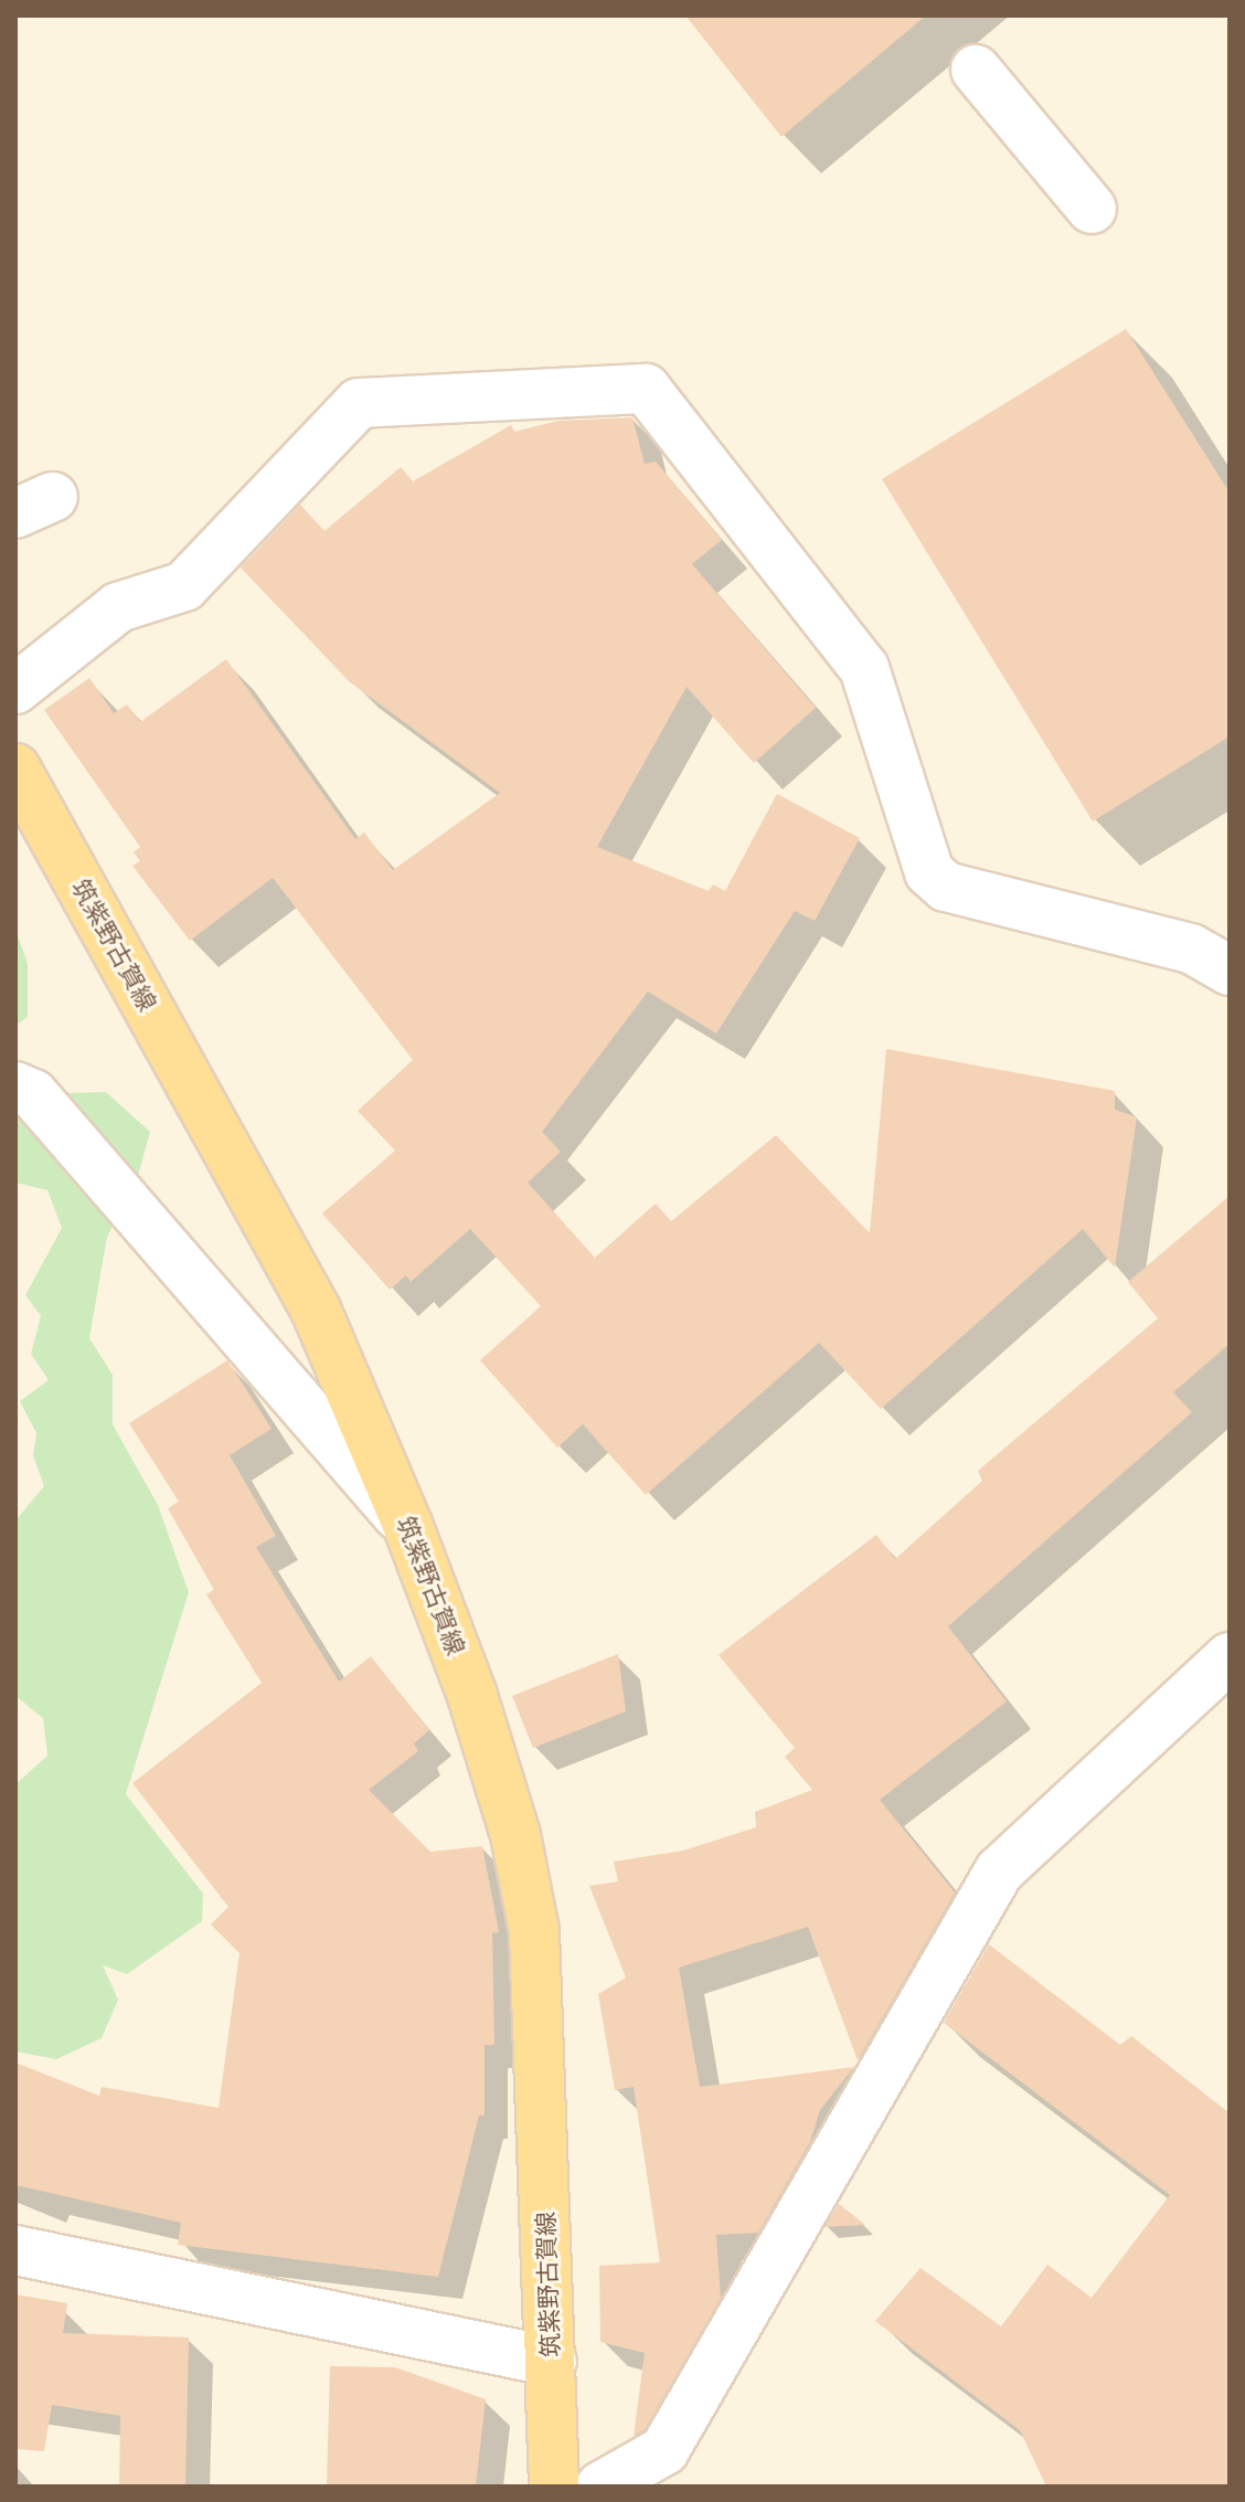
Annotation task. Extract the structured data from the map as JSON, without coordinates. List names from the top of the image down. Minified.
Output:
{"streets":{"main road":["筑紫野古賀線"]}}
